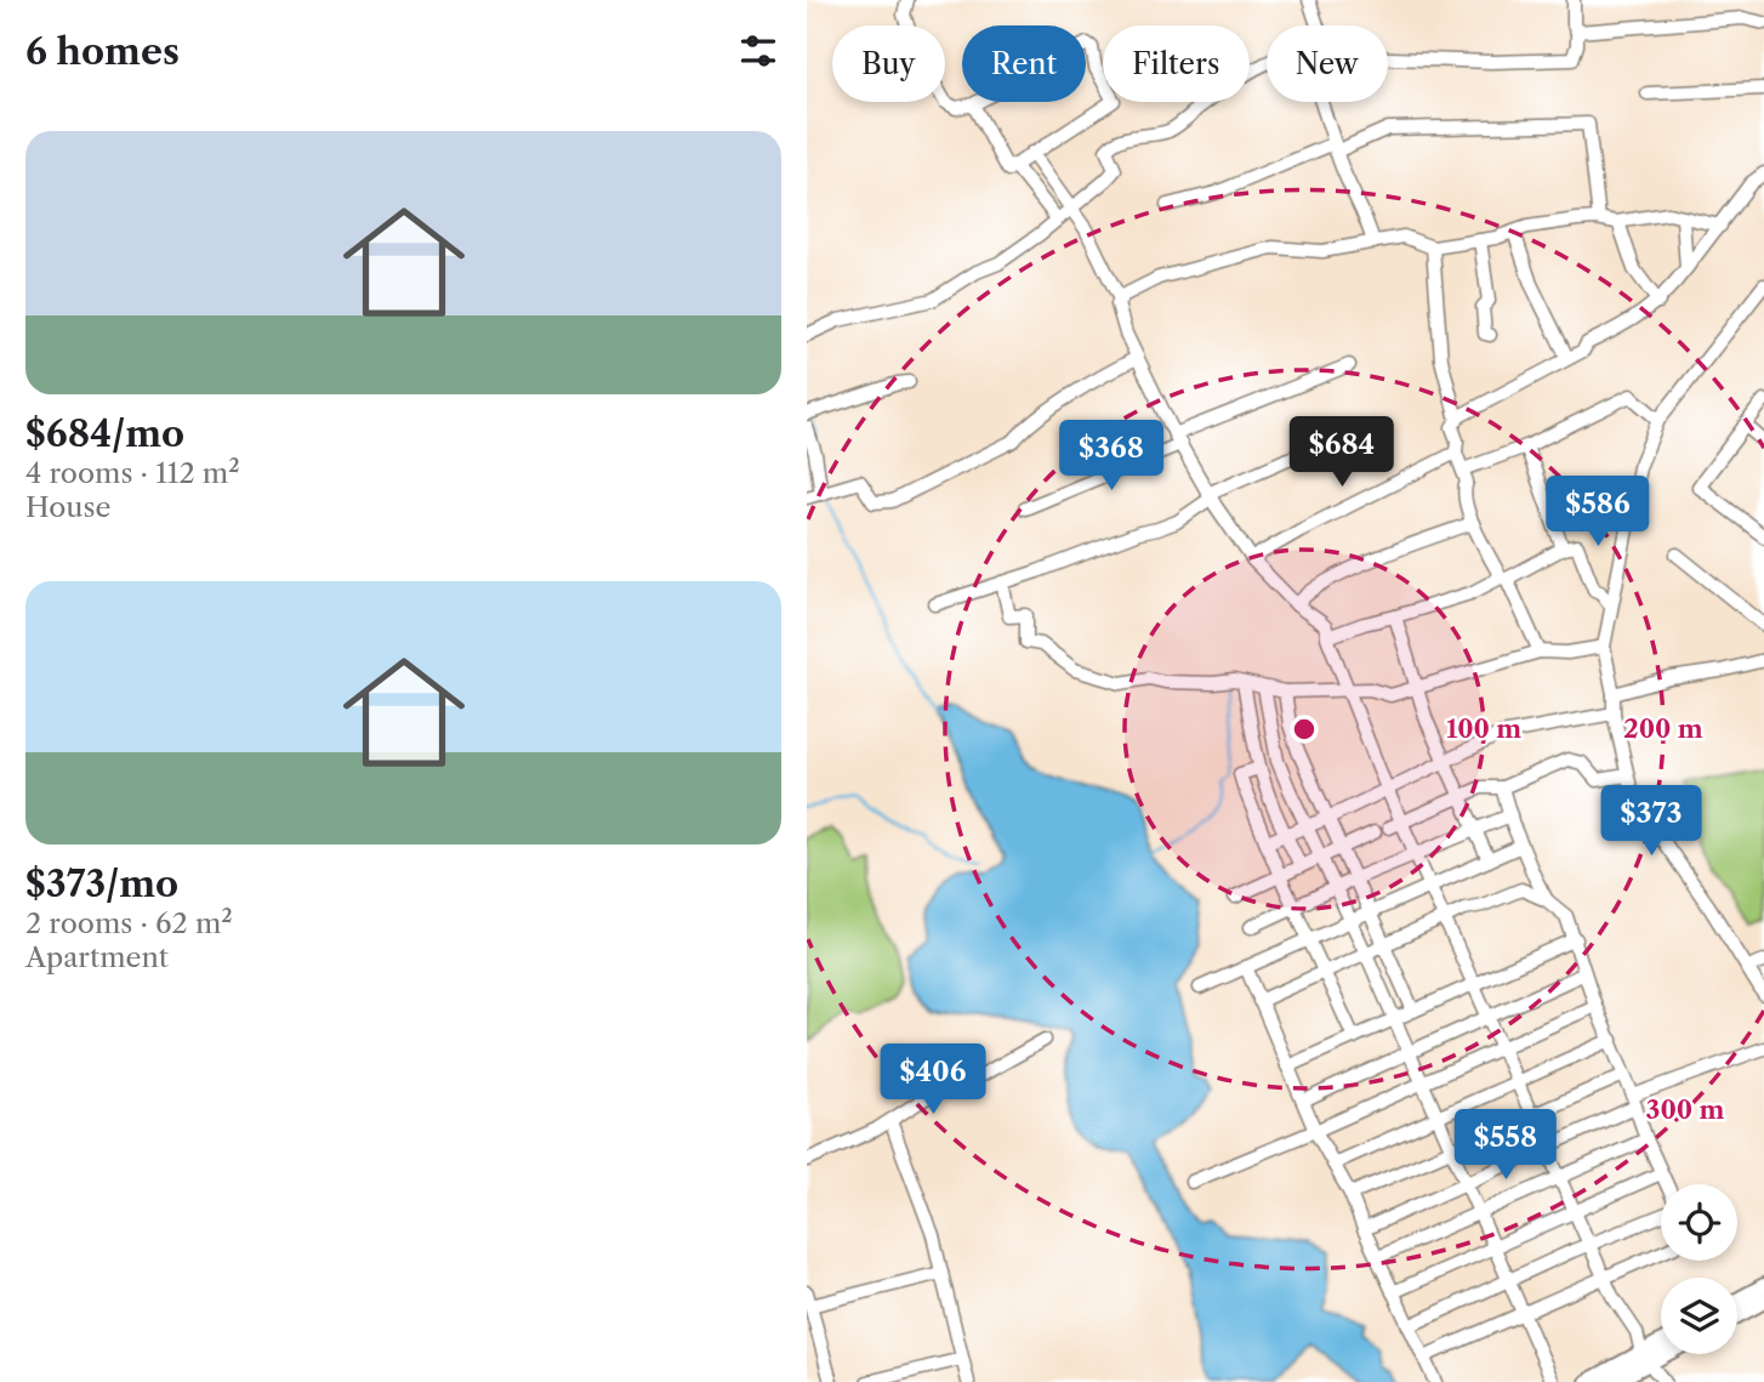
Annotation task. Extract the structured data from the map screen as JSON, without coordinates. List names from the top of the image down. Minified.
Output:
{"page":{"heading":"6 homes","chip":["Buy","Rent","Filters","New"],"list":[{"name":"$684/mo","note":"4 rooms · 112 m² · House"},{"name":"$373/mo","note":"2 rooms · 62 m² · Apartment"}],"price":["$684","$368","$586","$373","$406","$558"]},"rings":["100 m","200 m","300 m"]}
